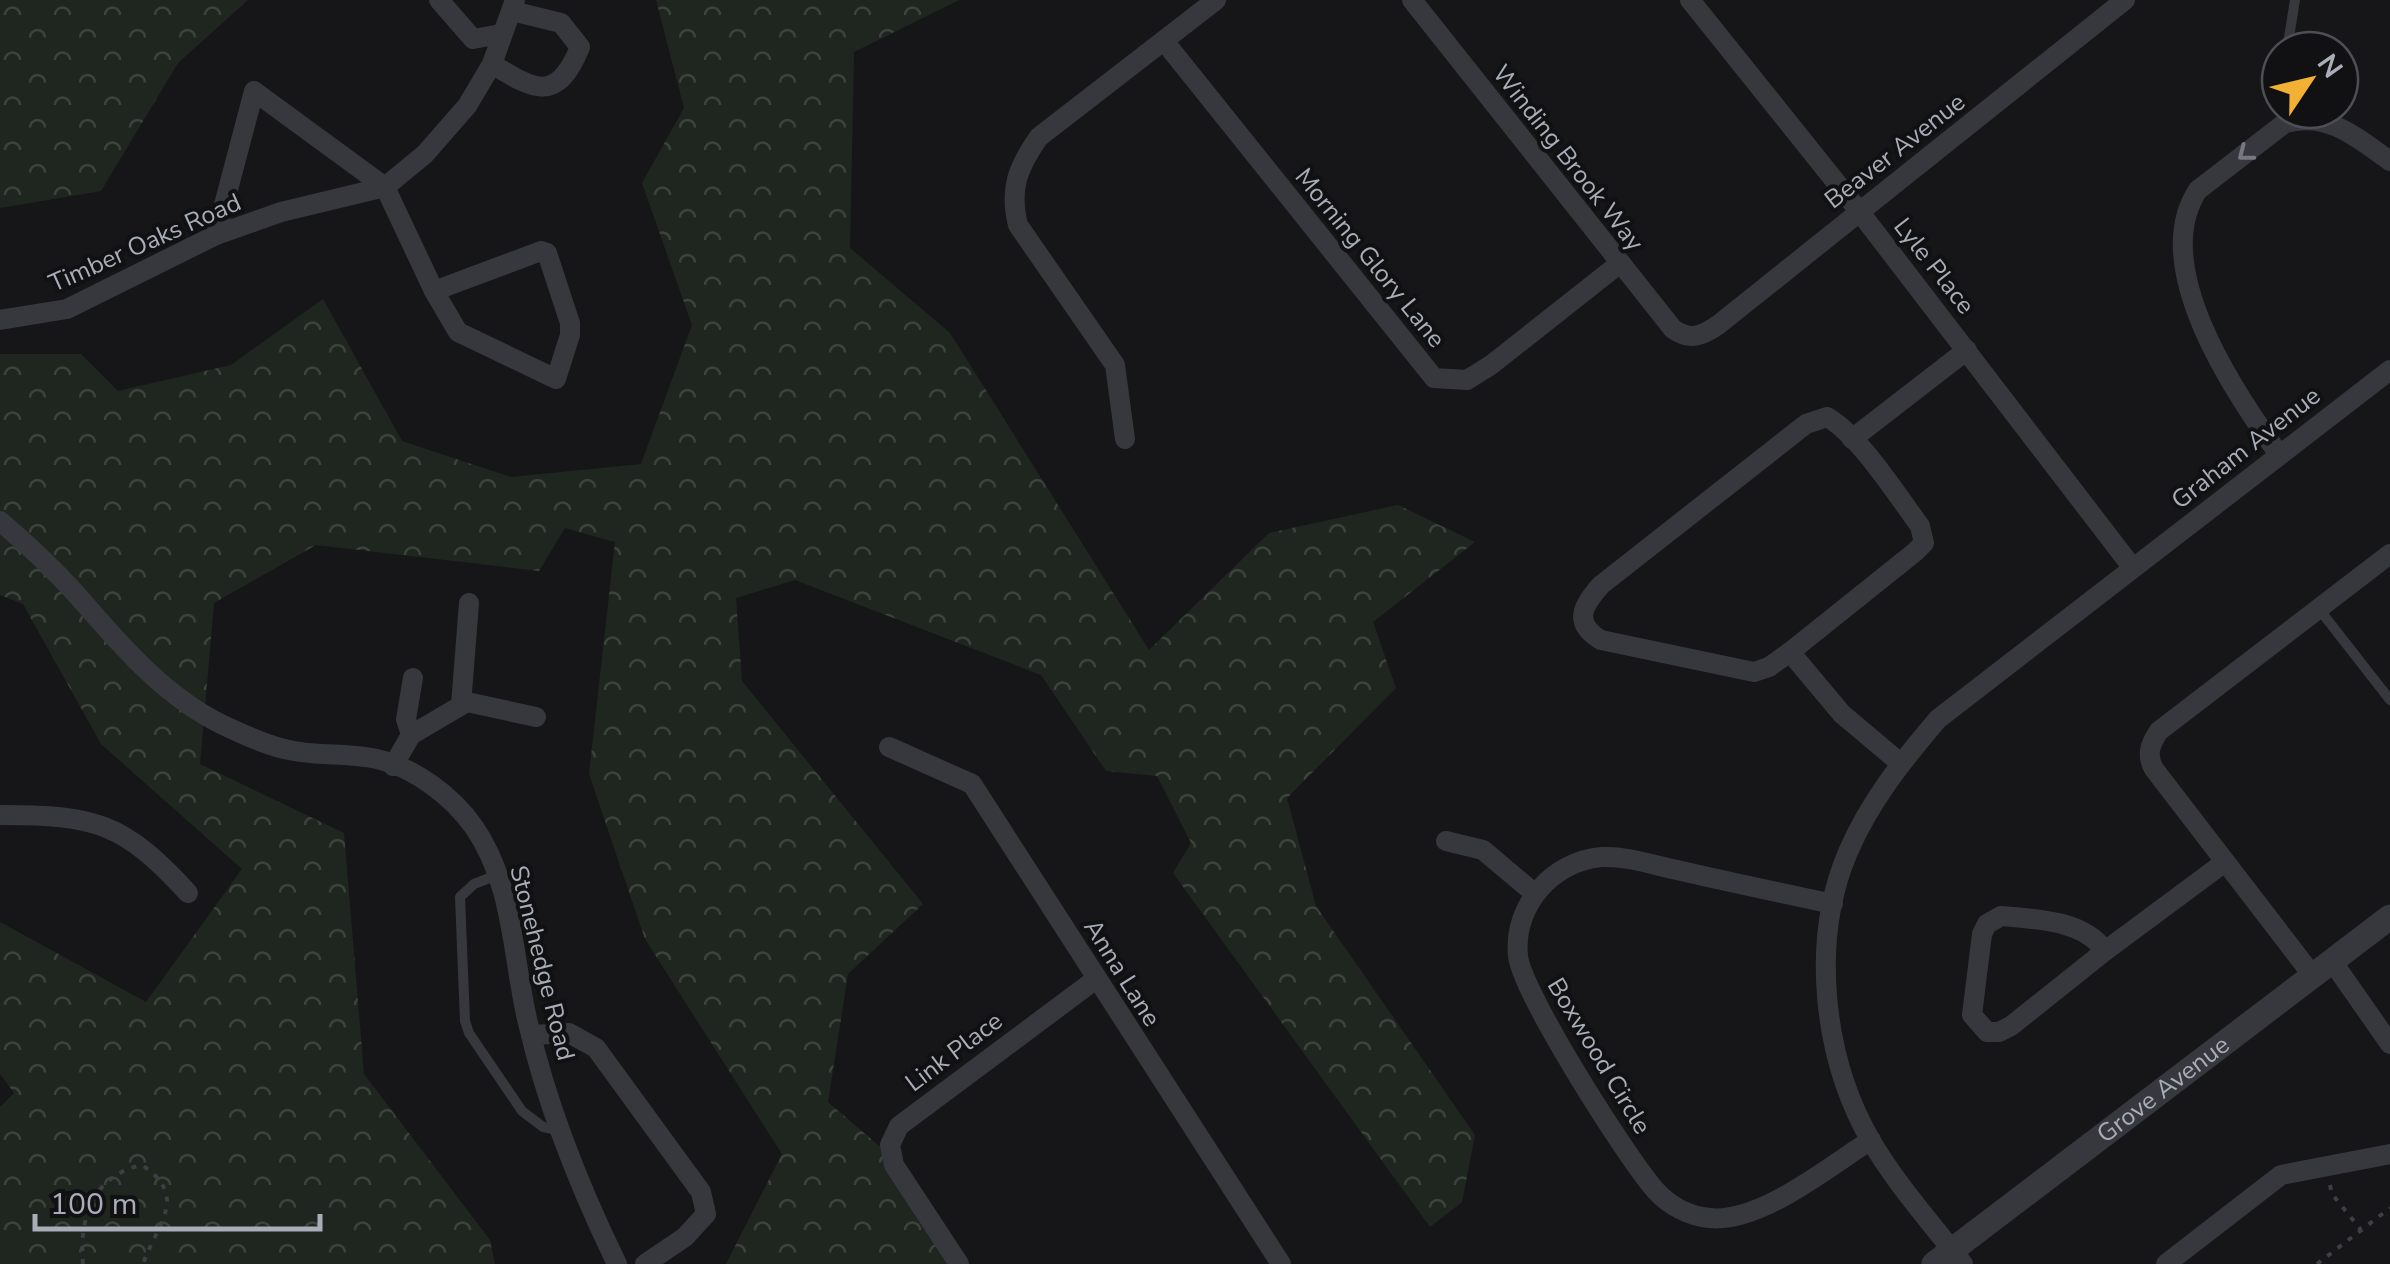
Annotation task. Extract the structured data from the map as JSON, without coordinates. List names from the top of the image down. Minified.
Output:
{"streets":{"street":["Beaver Avenue","Winding Brook Way","Timber Oaks Road","Morning Glory Lane","Lyle Place","Graham Avenue","Stonehedge Road","Anna Lane","Link Place","Boxwood Circle","Grove Avenue"]},"crossings":[["Beaver Avenue","Winding Brook Way"],["Beaver Avenue","Lyle Place"],["Winding Brook Way","Morning Glory Lane"],["Lyle Place","Graham Avenue"],["Graham Avenue","Boxwood Circle"],["Graham Avenue","Grove Avenue"],["Anna Lane","Link Place"]],"scale_bar":"100 m","north":"top right"}
